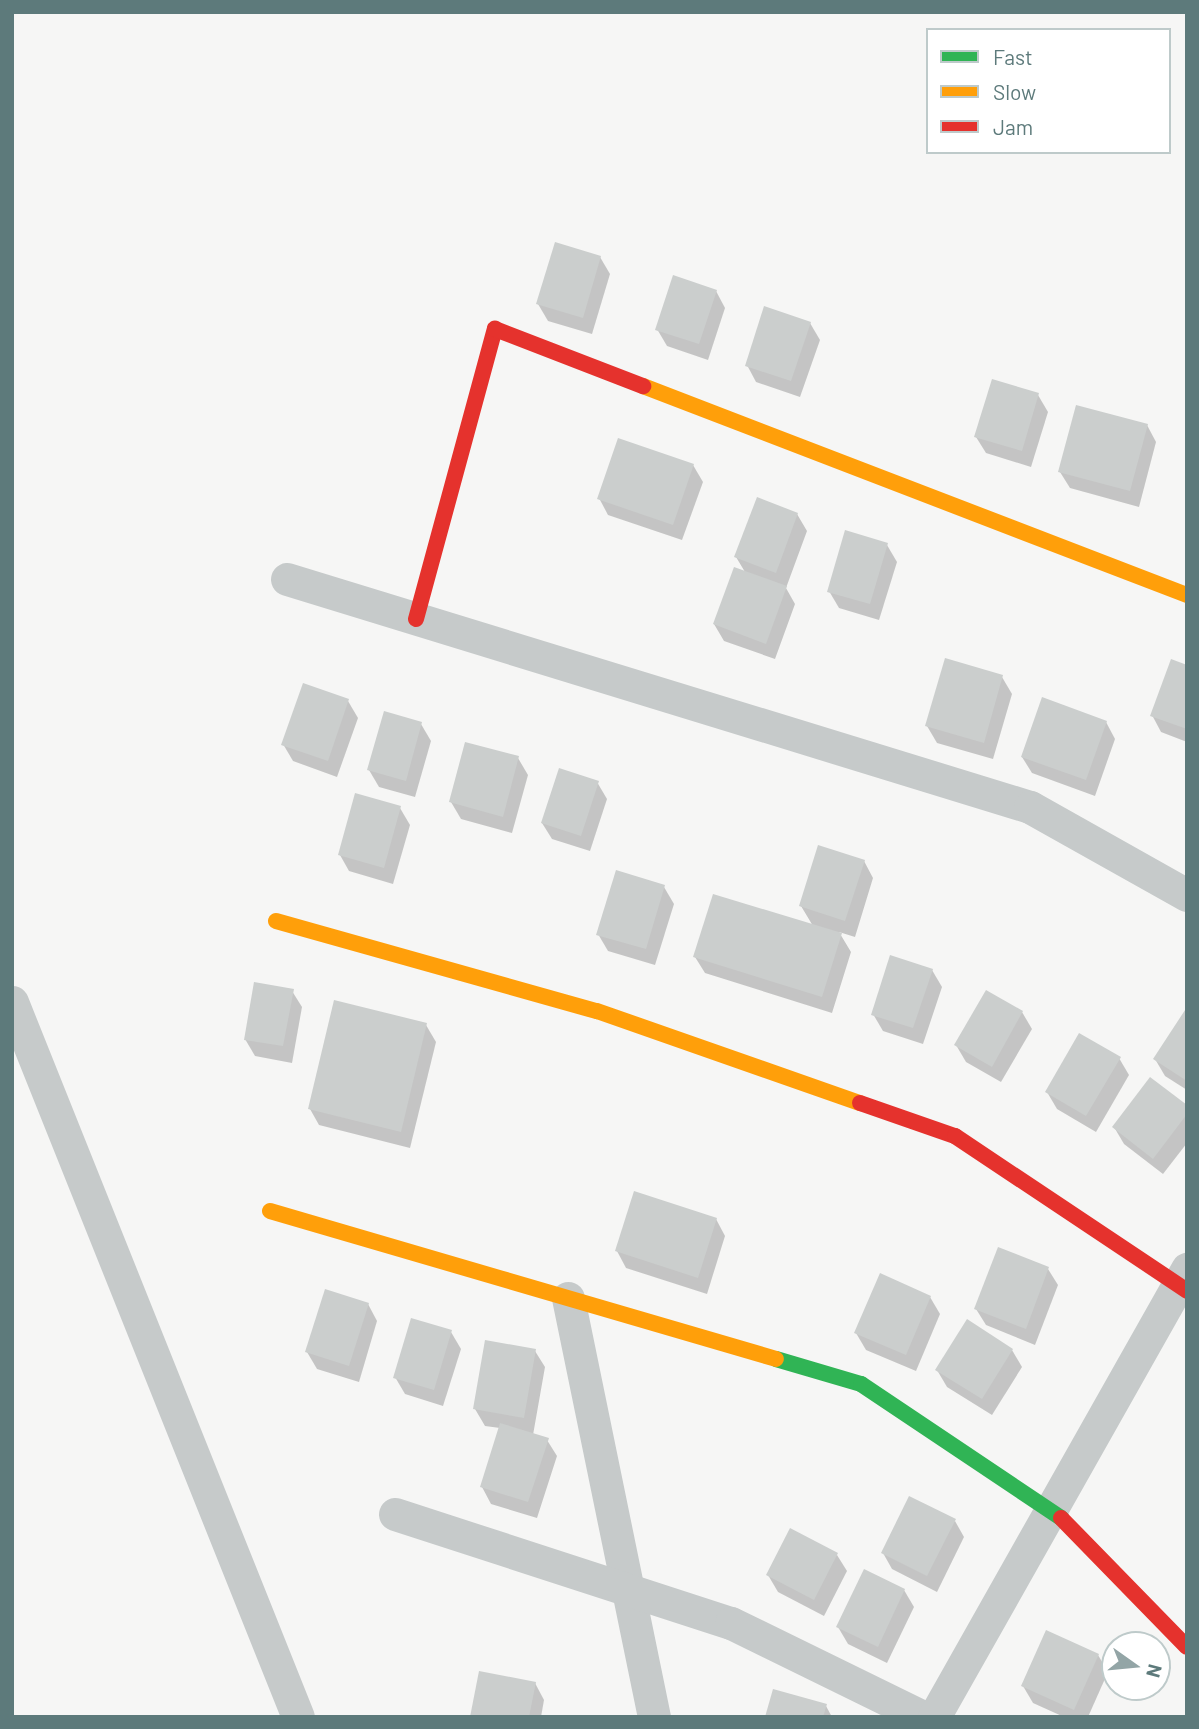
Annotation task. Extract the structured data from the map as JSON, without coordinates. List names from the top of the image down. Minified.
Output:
{"legend":["Fast","Slow","Jam"],"north":"right"}
